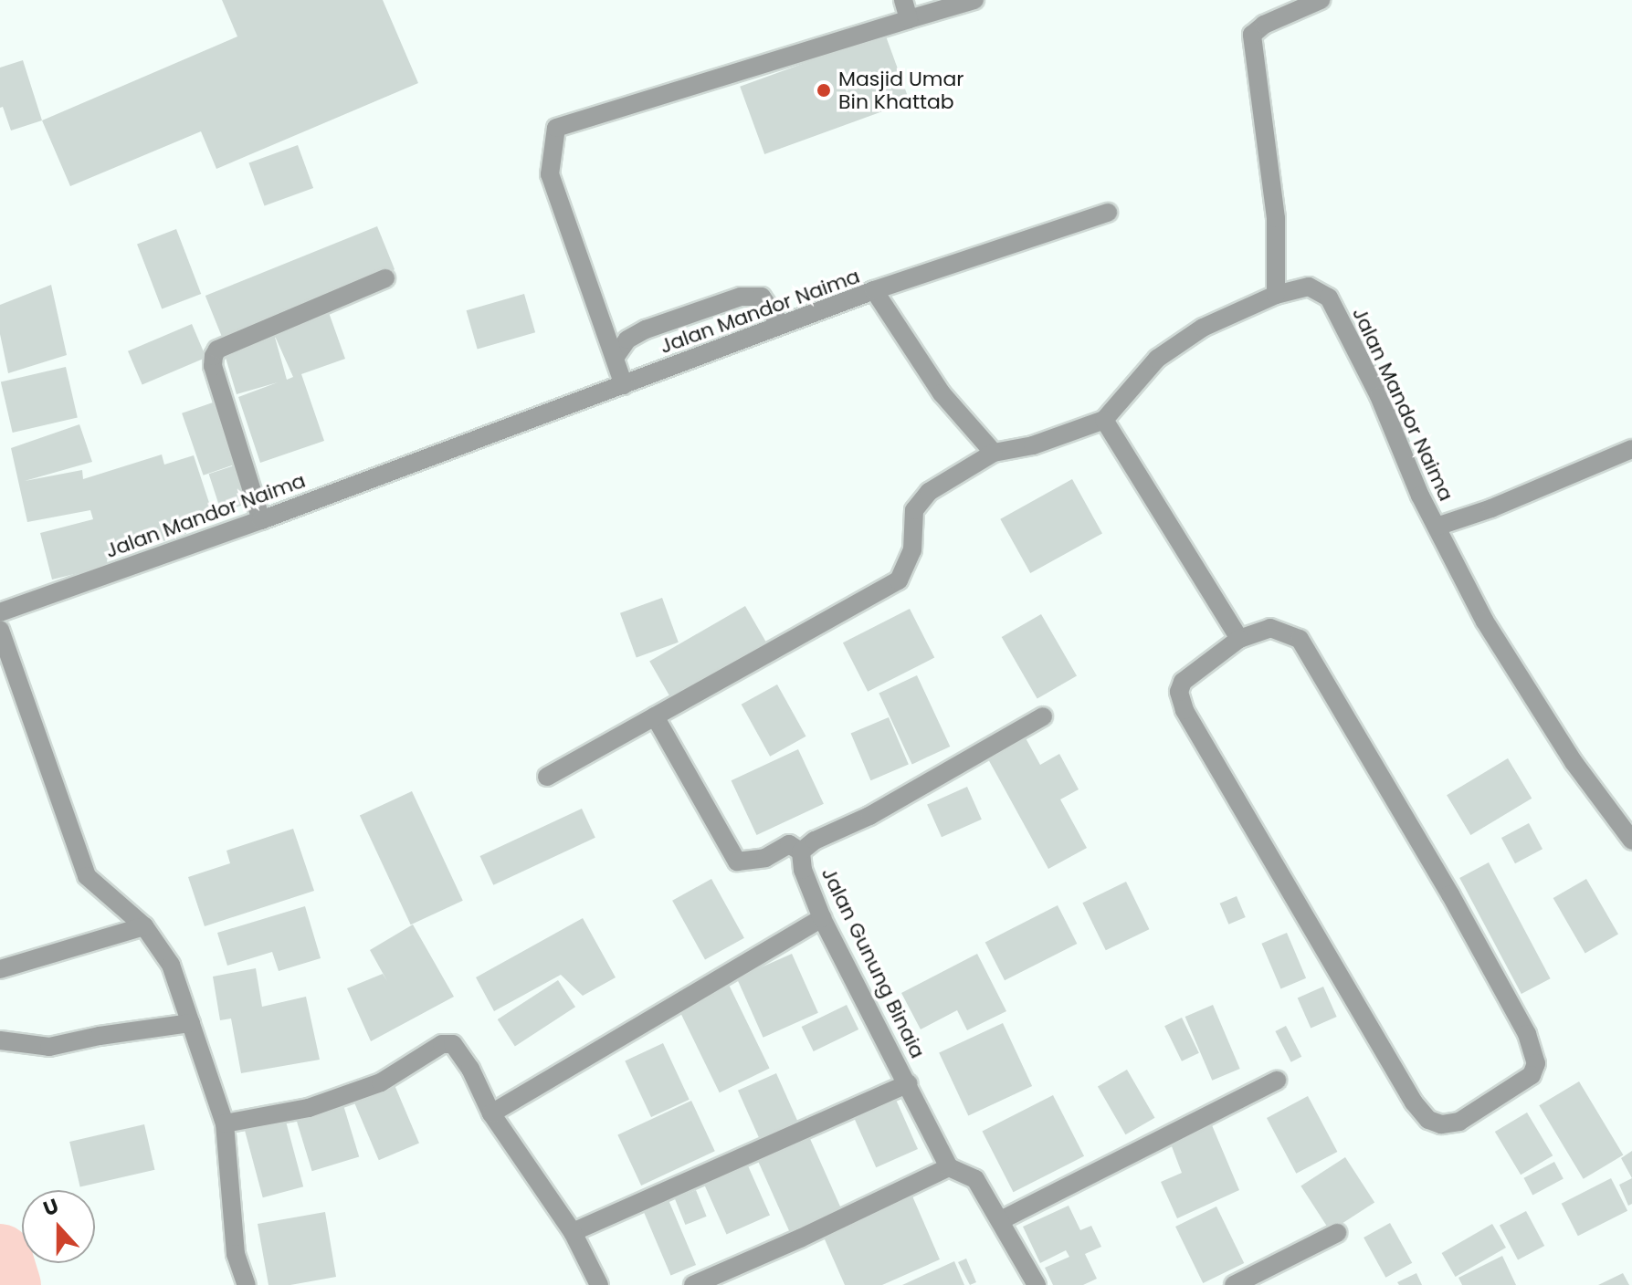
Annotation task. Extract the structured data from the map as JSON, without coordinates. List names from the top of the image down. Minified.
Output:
{"streets":{"street":["Jalan Mandor Naima","Jalan Gunung Binaia"]},"places":["Masjid Umar Bin Khattab"],"north":"top"}
